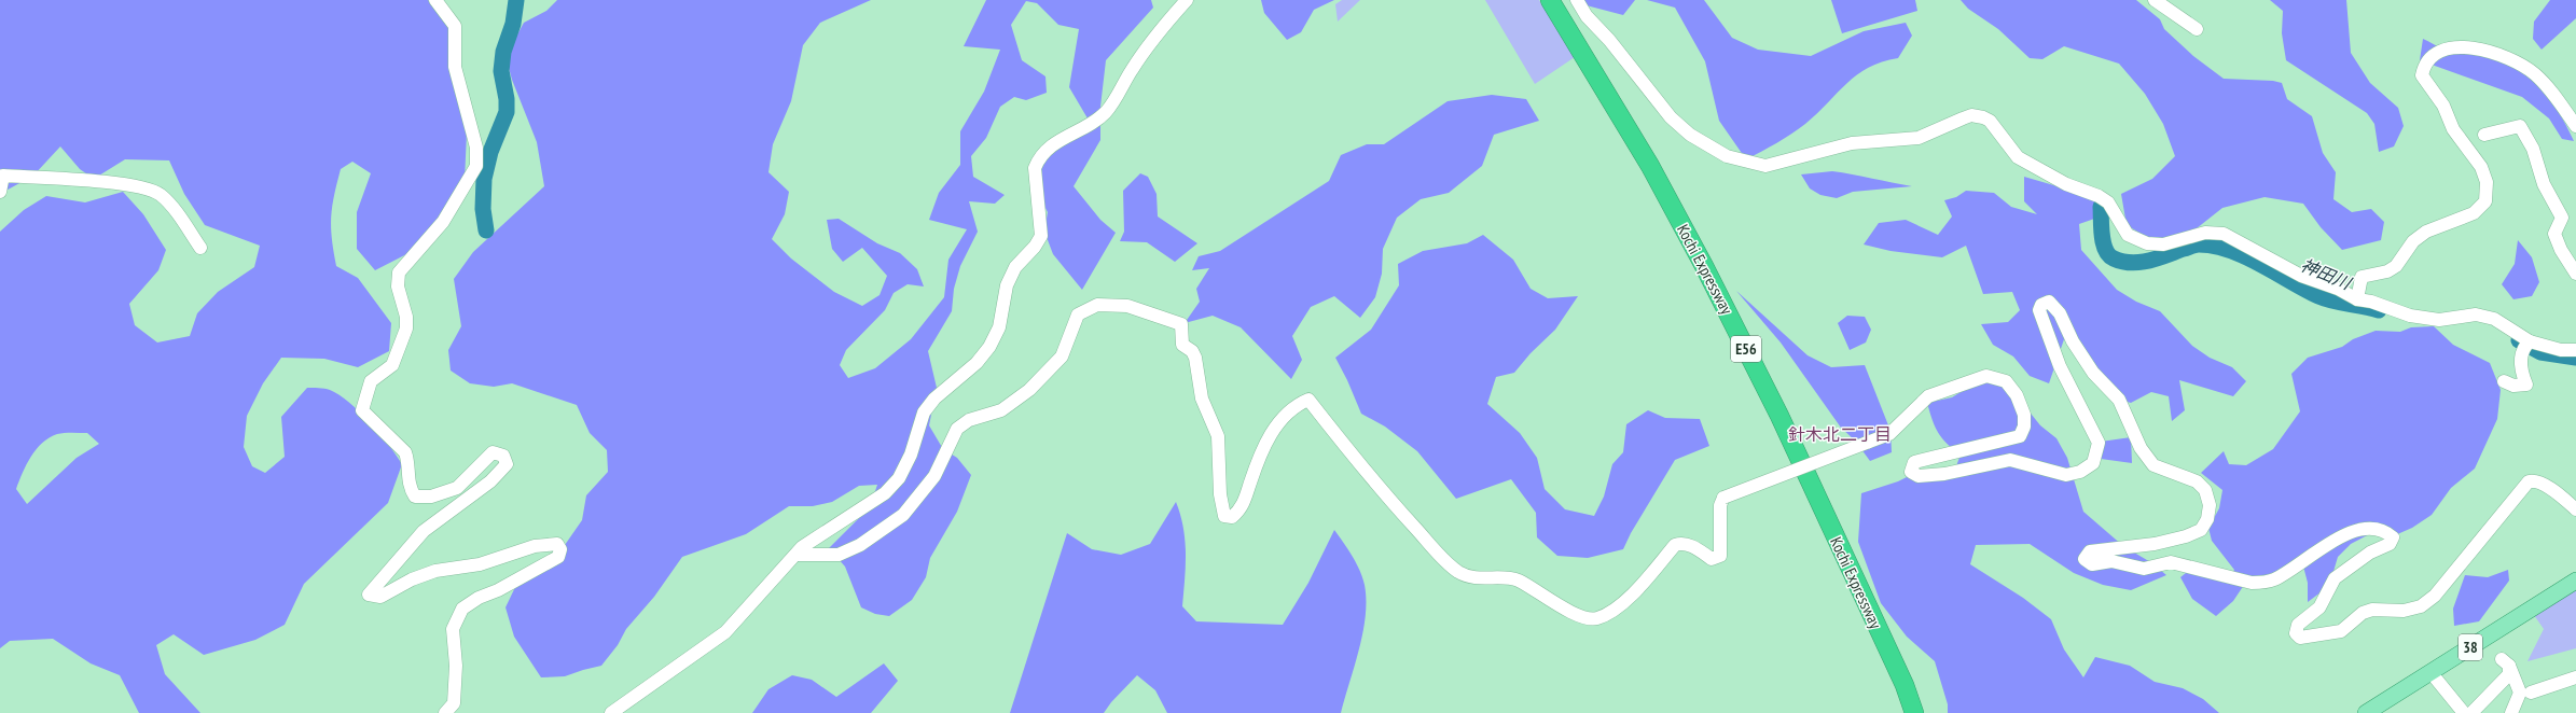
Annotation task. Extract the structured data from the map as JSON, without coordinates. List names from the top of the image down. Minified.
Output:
{"streets":{"highway":["Kochi Expressway","E56"],"main road":["38"]},"districts":["針木北二丁目"],"water":["神田川"]}
